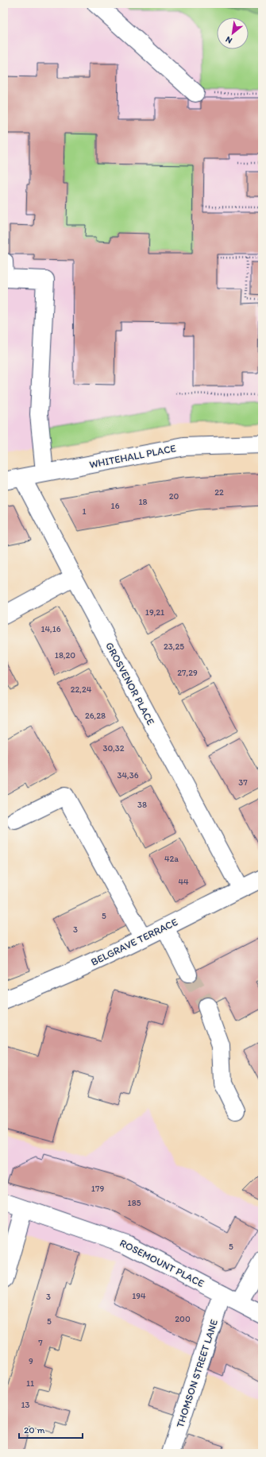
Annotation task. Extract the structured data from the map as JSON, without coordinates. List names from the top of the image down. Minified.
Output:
{"streets":{"street":["WHITEHALL PLACE","GROSVENOR PLACE","BELGRAVE TERRACE","ROSEMOUNT PLACE","THOMSON STREET LANE"]},"crossings":[["WHITEHALL PLACE","GROSVENOR PLACE"],["GROSVENOR PLACE","BELGRAVE TERRACE"],["ROSEMOUNT PLACE","THOMSON STREET LANE"]],"house_numbers":["22","20","18","16","1","19,21","14,16","23,25","18,20","27,29","22,24","26,28","30,32","34,36","37","38","42a","44","5","3","179","185","5","194","3","200","5","7","9","11","13"],"scale_bar":"20 m","north":"bottom left"}
